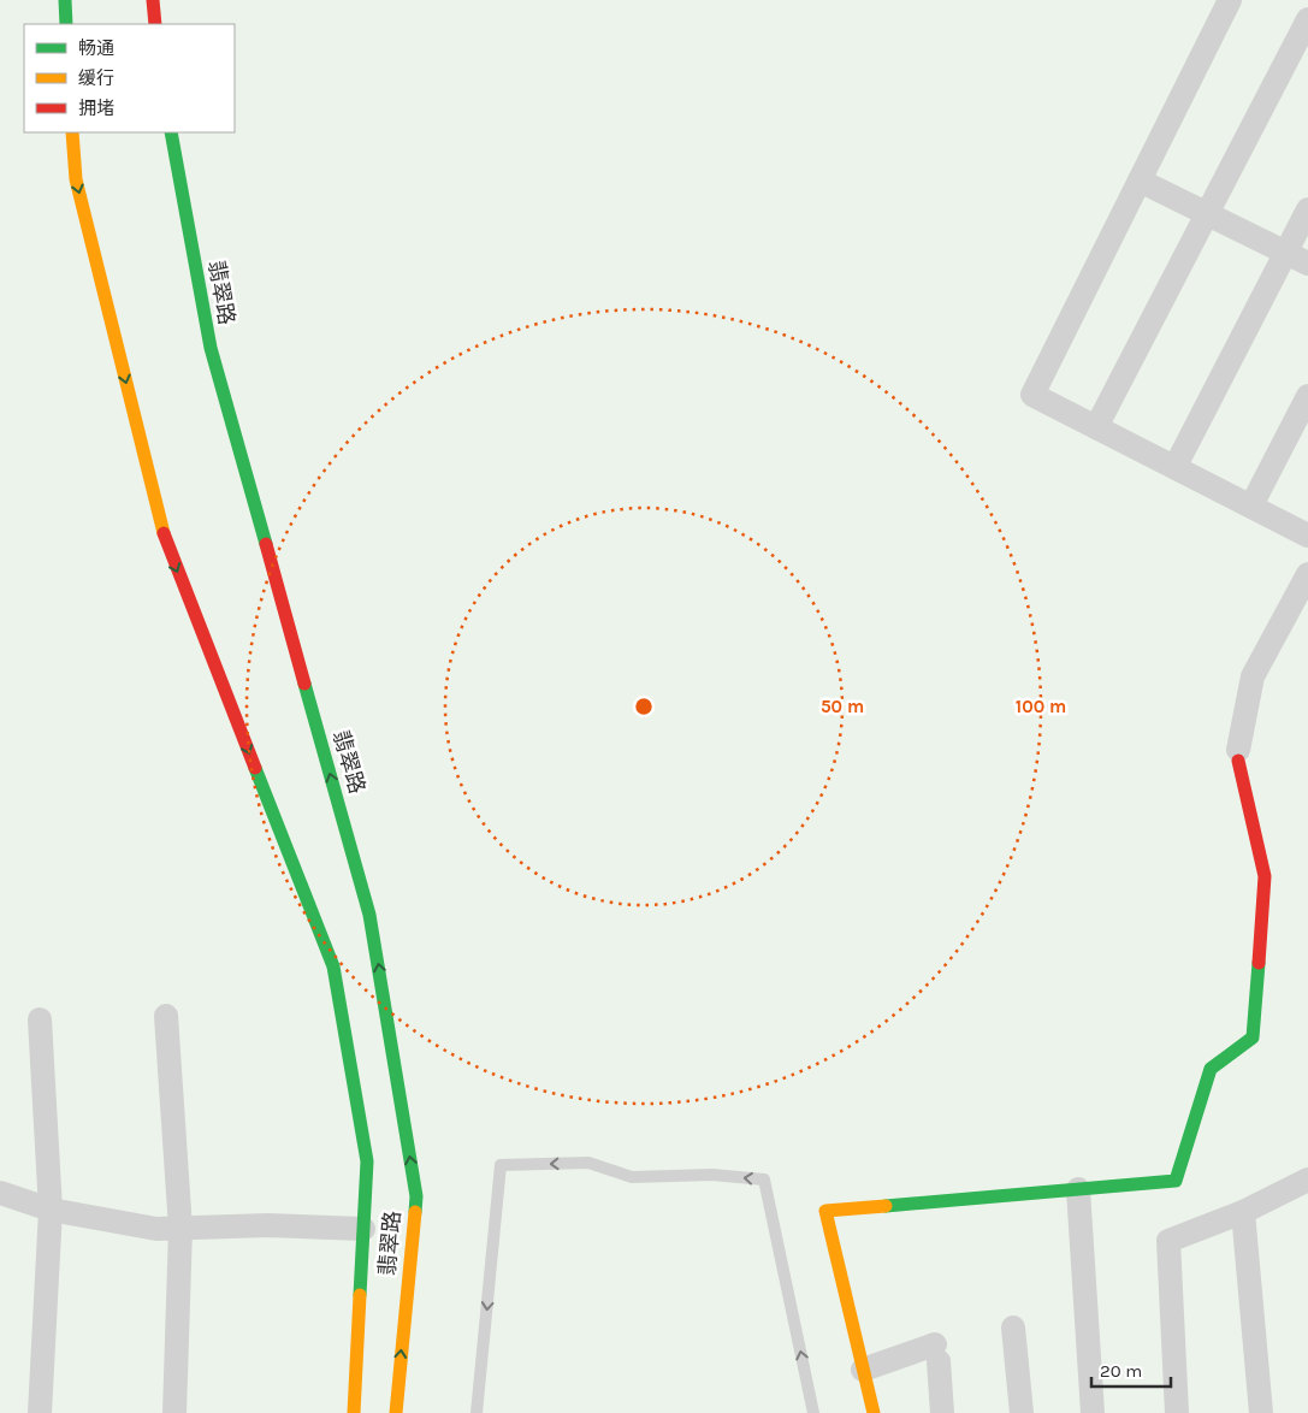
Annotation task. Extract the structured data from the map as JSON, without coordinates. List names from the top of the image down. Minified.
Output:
{"streets":{"main road":["翡翠路"]},"legend":["畅通","缓行","拥堵"],"scale_bar":"20 m","rings":["50 m","100 m"]}
